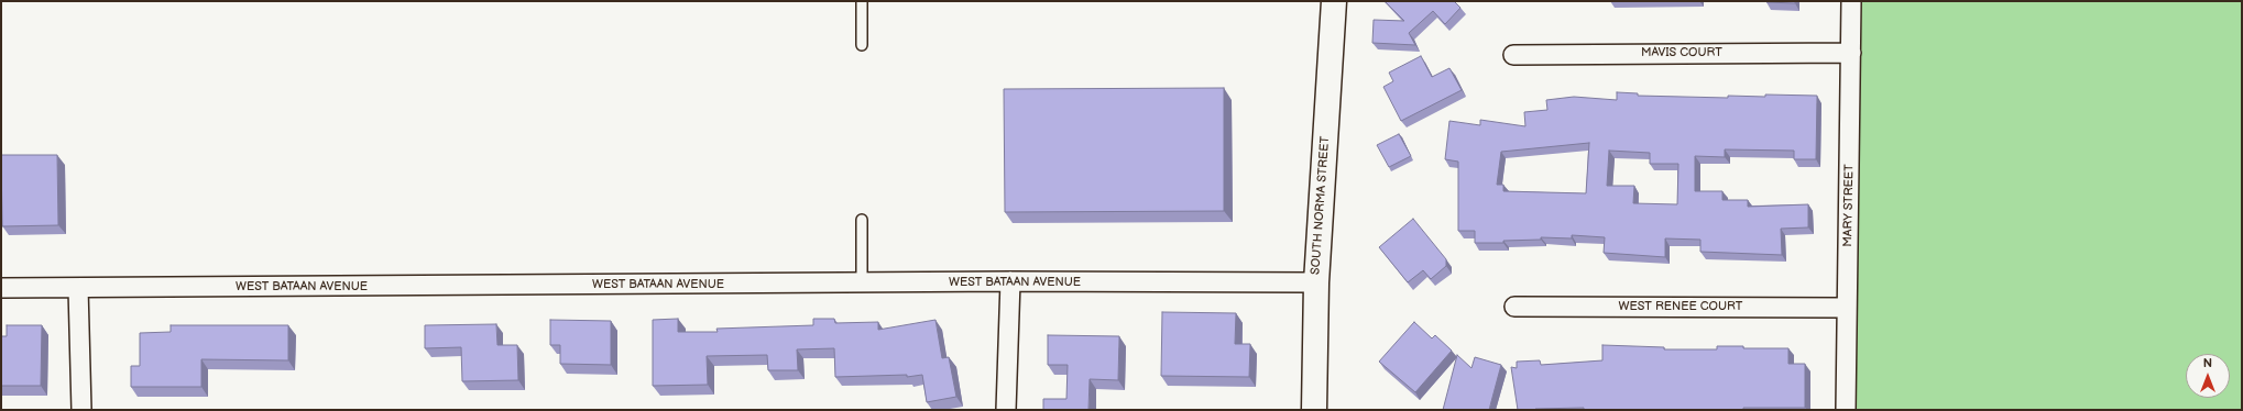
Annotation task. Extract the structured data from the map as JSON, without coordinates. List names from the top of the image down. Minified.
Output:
{"streets":{"street":["MAVIS COURT","SOUTH NORMA STREET","MARY STREET","WEST BATAAN AVENUE","WEST RENEE COURT"]},"crossings":[["MAVIS COURT","MARY STREET"],["SOUTH NORMA STREET","WEST BATAAN AVENUE"],["MARY STREET","WEST RENEE COURT"]],"north":"top"}
